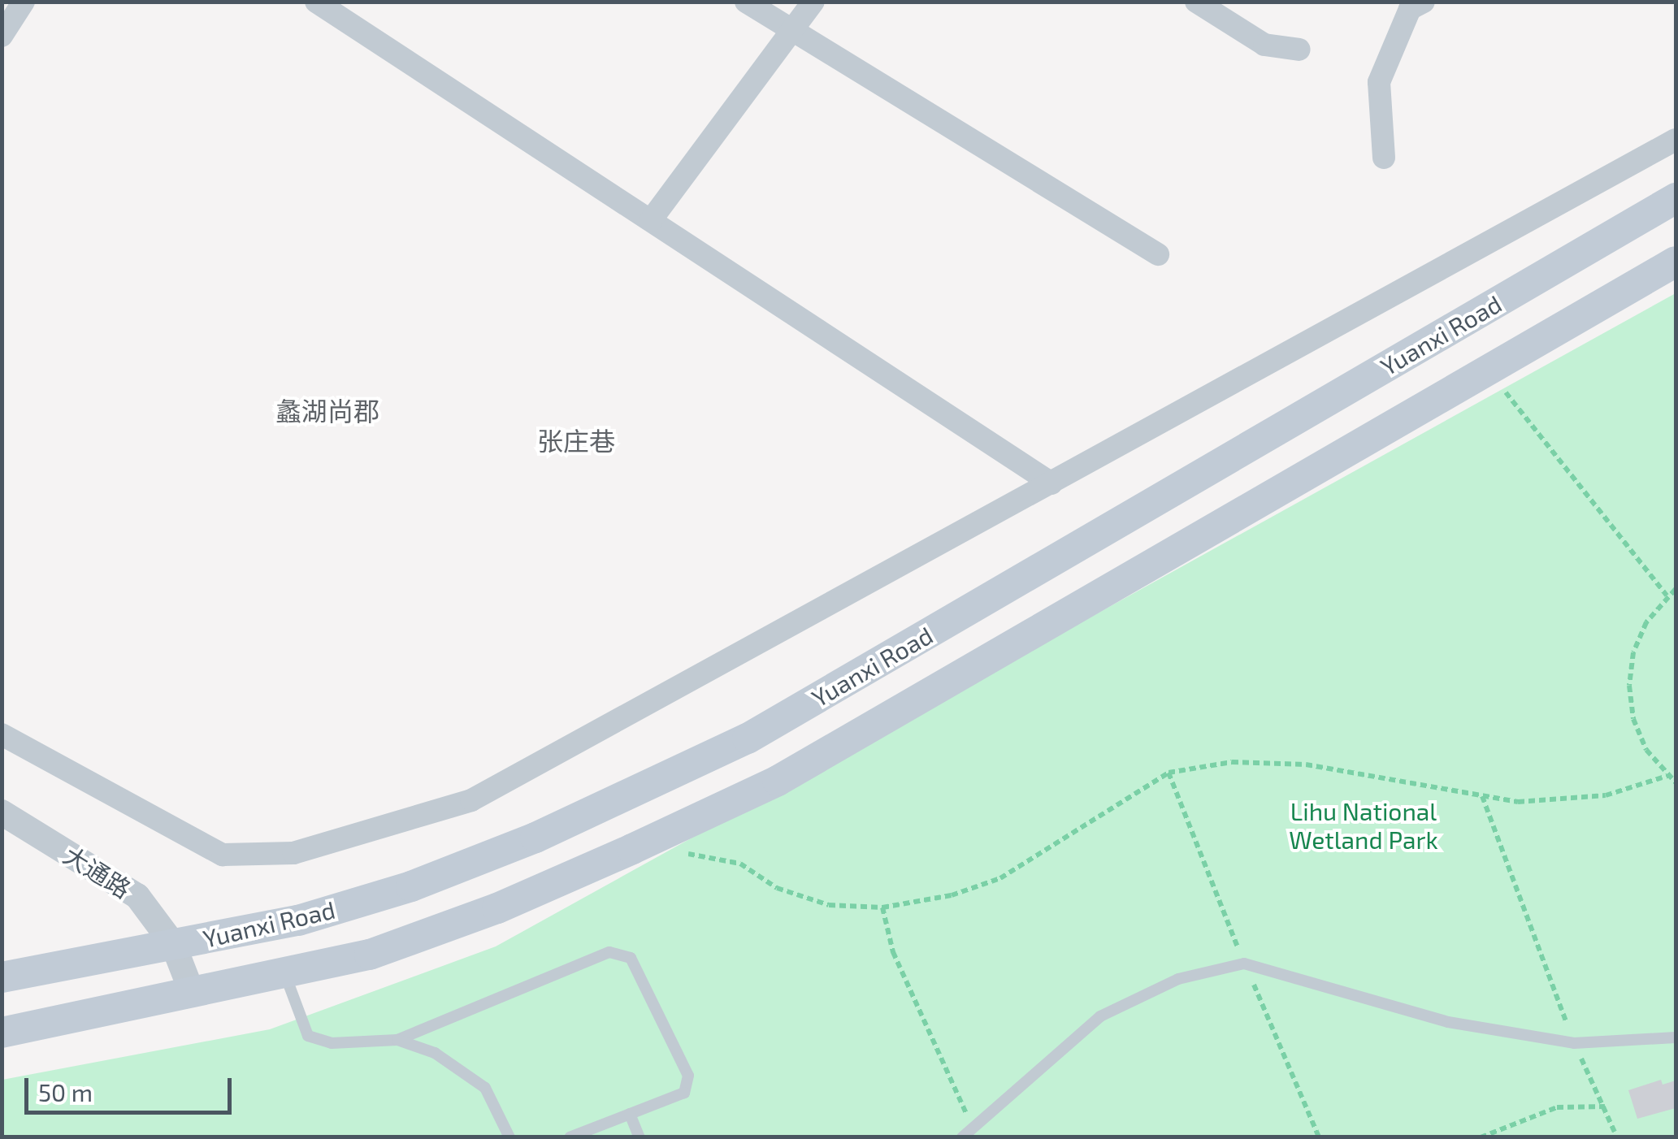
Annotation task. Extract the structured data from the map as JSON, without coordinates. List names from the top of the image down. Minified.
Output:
{"streets":{"main road":["Yuanxi Road"],"street":["大通路"]},"crossings":[["Yuanxi Road","大通路"]],"districts":["蠡湖尚郡","张庄巷"],"parks":["Lihu National Wetland Park"],"scale_bar":"50 m"}
